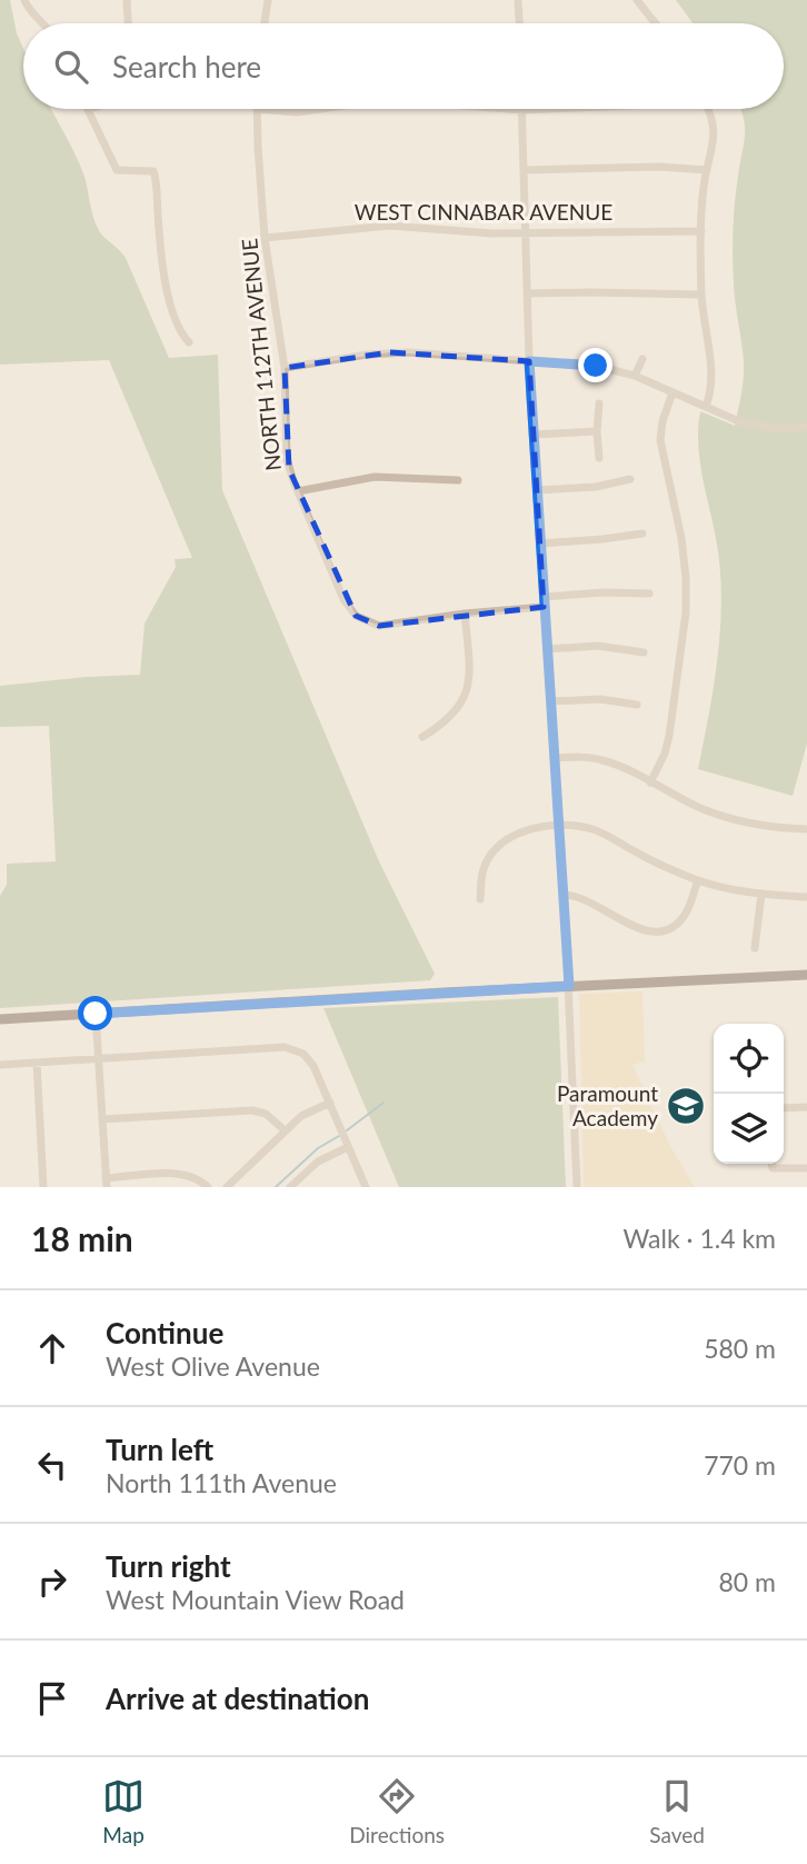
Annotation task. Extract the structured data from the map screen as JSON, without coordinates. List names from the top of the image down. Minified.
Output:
{"streets":{"street":["WEST CINNABAR AVENUE","NORTH 112TH AVENUE"]},"crossings":[["WEST CINNABAR AVENUE","NORTH 112TH AVENUE"]],"places":{"school or university":["Paramount Academy"]},"page":{"search":"Search here","heading":["18 min","Walk · 1.4 km"],"list":[["Continue","West Olive Avenue","580 m"],["Turn left","North 111th Avenue","770 m"],["Turn right","West Mountain View Road","80 m"],"Arrive at destination"],"nav":["Map","Directions","Saved"]}}
